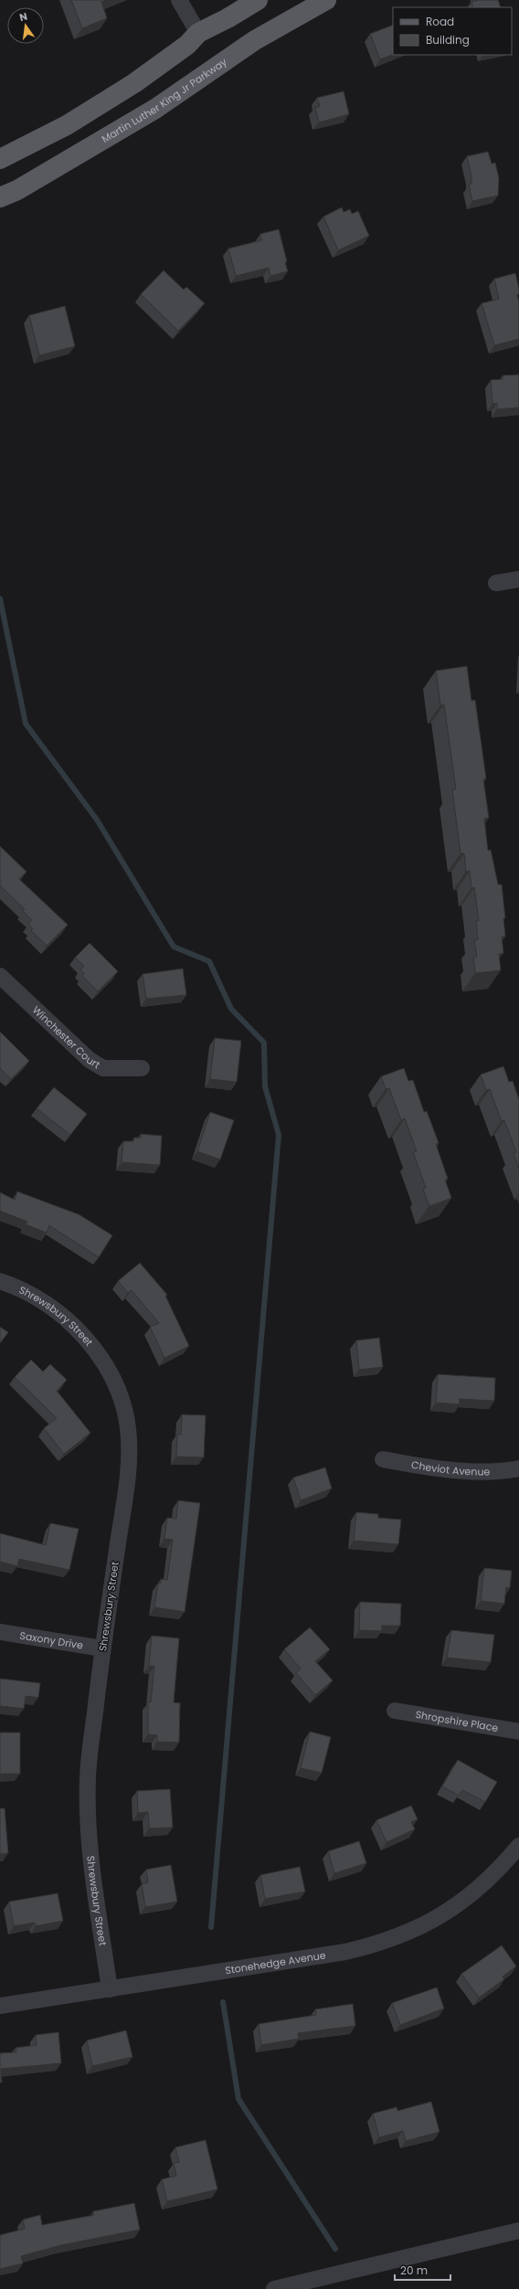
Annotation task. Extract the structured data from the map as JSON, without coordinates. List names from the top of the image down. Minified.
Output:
{"streets":{"main road":["Martin Luther King Jr Parkway"],"street":["Winchester Court","Shrewsbury Street","Cheviot Avenue","Saxony Drive","Shropshire Place","Stonehedge Avenue"]},"crossings":[["Shrewsbury Street","Saxony Drive"],["Shrewsbury Street","Stonehedge Avenue"]],"legend":["Road","Building"],"scale_bar":"20 m","north":"top"}
